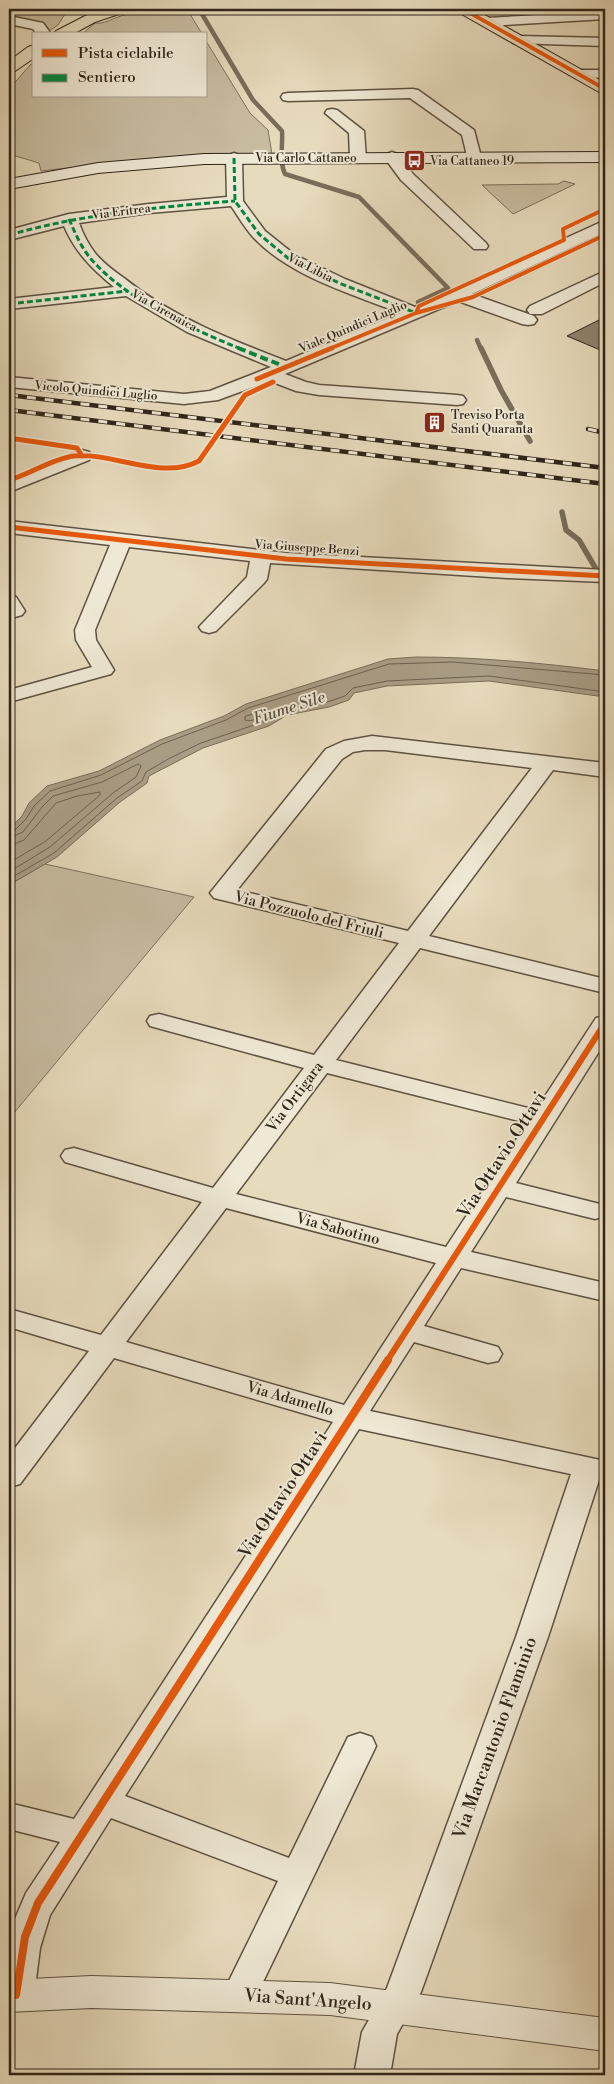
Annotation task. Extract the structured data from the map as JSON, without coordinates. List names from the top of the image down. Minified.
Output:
{"streets":{"main road":["Via Carlo Cattaneo","Via Sant'Angelo"],"street":["Via Eritrea","Via Libia","Via Cirenaica","Viale Quindici Luglio","Vicolo Quindici Luglio","Via Giuseppe Benzi","Via Pozzuolo del Friuli","Via Ortigara","Via Ottavio Ottavi","Via Sabotino","Via Adamello","Via Marcantonio Flaminio"]},"crossings":[["Via Eritrea","Via Libia"],["Via Eritrea","Via Cirenaica"],["Via Libia","Viale Quindici Luglio"],["Via Cirenaica","Viale Quindici Luglio"],["Viale Quindici Luglio","Vicolo Quindici Luglio"],["Via Pozzuolo del Friuli","Via Ortigara"],["Via Ortigara","Via Sabotino"],["Via Ortigara","Via Adamello"],["Via Ottavio Ottavi","Via Sabotino"],["Via Ottavio Ottavi","Via Adamello"],["Via Ottavio Ottavi","Via Sant'Angelo"],["Via Adamello","Via Marcantonio Flaminio"],["Via Marcantonio Flaminio","Via Sant'Angelo"]],"water":["Fiume Sile"],"places":{"bus stop":["Via Cattaneo 19"],"building":["Treviso Porta Santi Quaranta"]},"legend":["Pista ciclabile","Sentiero"]}
